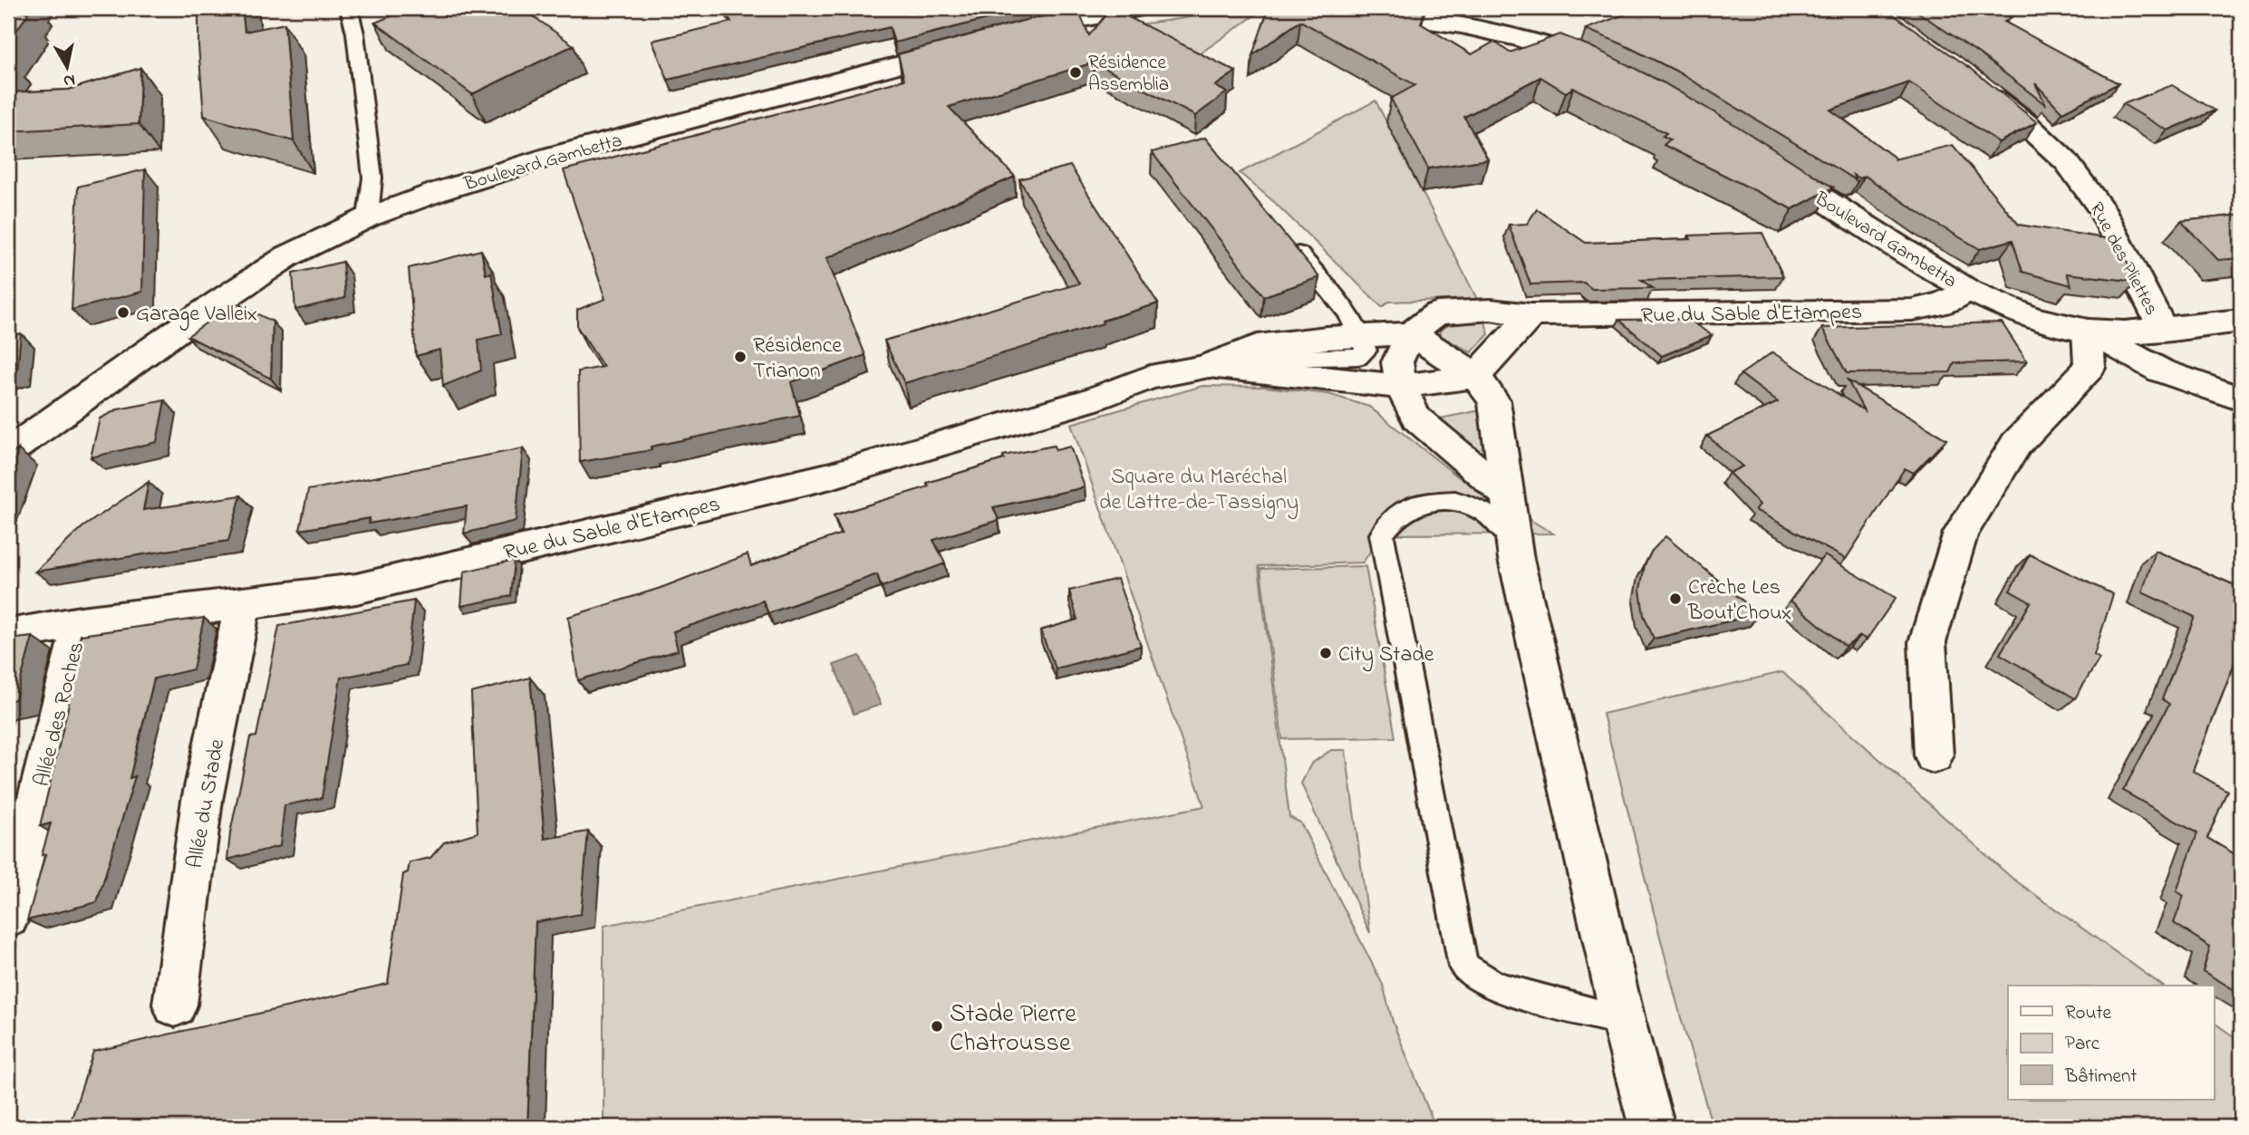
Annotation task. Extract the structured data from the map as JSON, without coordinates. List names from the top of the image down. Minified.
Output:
{"streets":{"street":["Boulevard Gambetta","Rue des Pliettes","Rue du Sable d'Etampes","Allée des Roches","Allée du Stade"]},"crossings":[["Boulevard Gambetta","Rue des Pliettes"],["Boulevard Gambetta","Rue du Sable d'Etampes"],["Rue du Sable d'Etampes","Allée des Roches"],["Rue du Sable d'Etampes","Allée du Stade"]],"parks":["Square du Maréchal de Lattre-de-Tassigny"],"places":["Résidence Assemblia","Garage Valleix","Résidence Trianon","Crèche Les Bout'Choux","City Stade","Stade Pierre Chatrousse"],"legend":["Route","Parc","Bâtiment"],"north":"bottom"}
